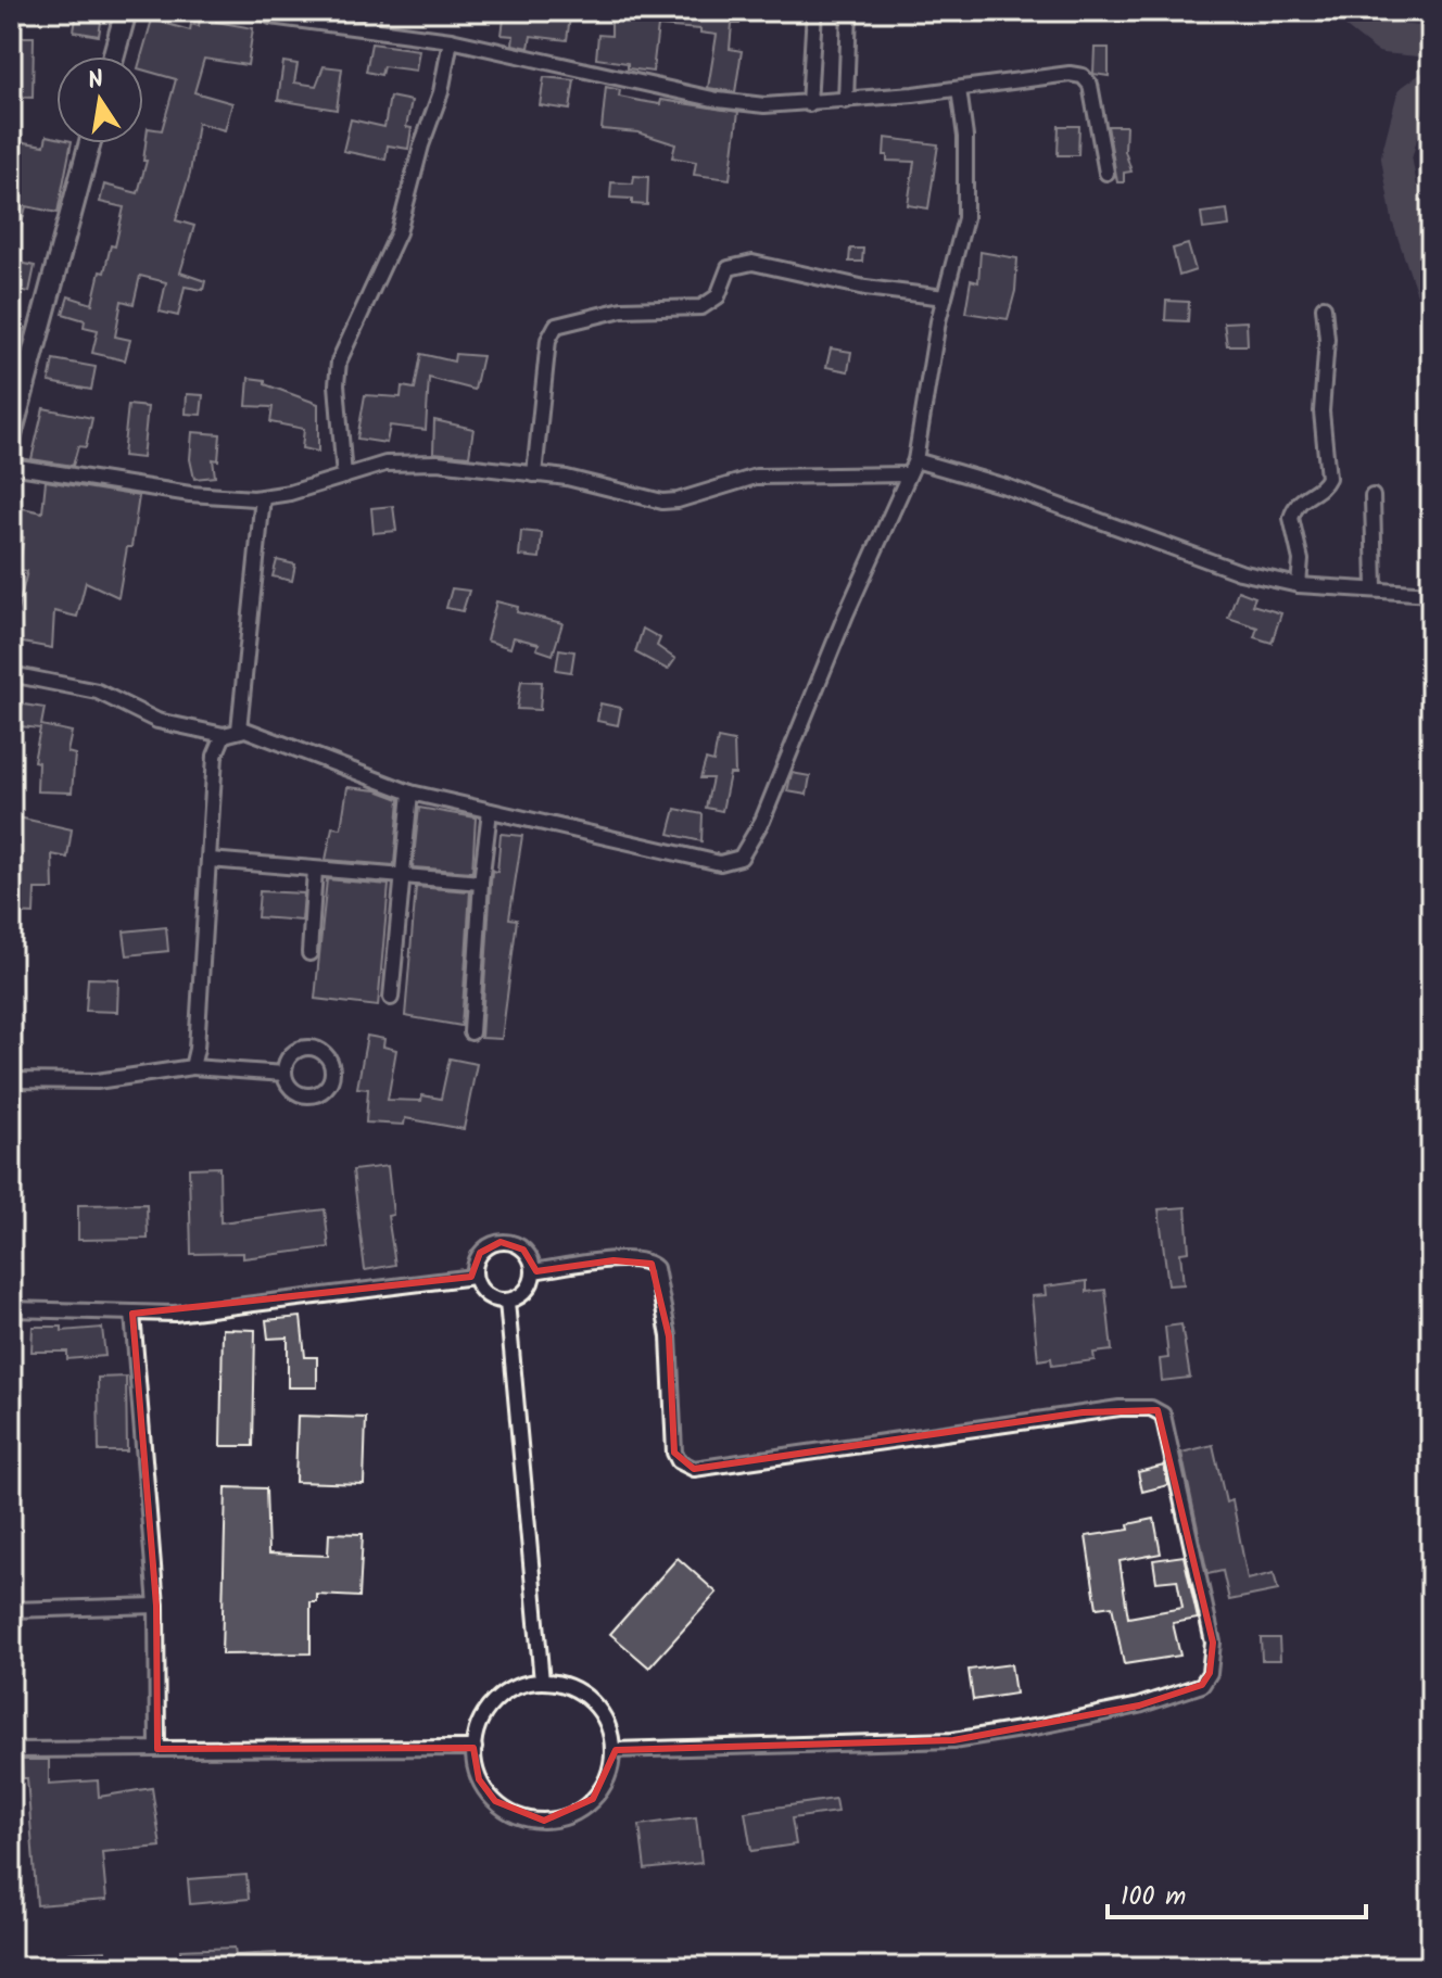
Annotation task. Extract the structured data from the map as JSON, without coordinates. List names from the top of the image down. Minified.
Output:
{"scale_bar":"100 m","north":"top"}
